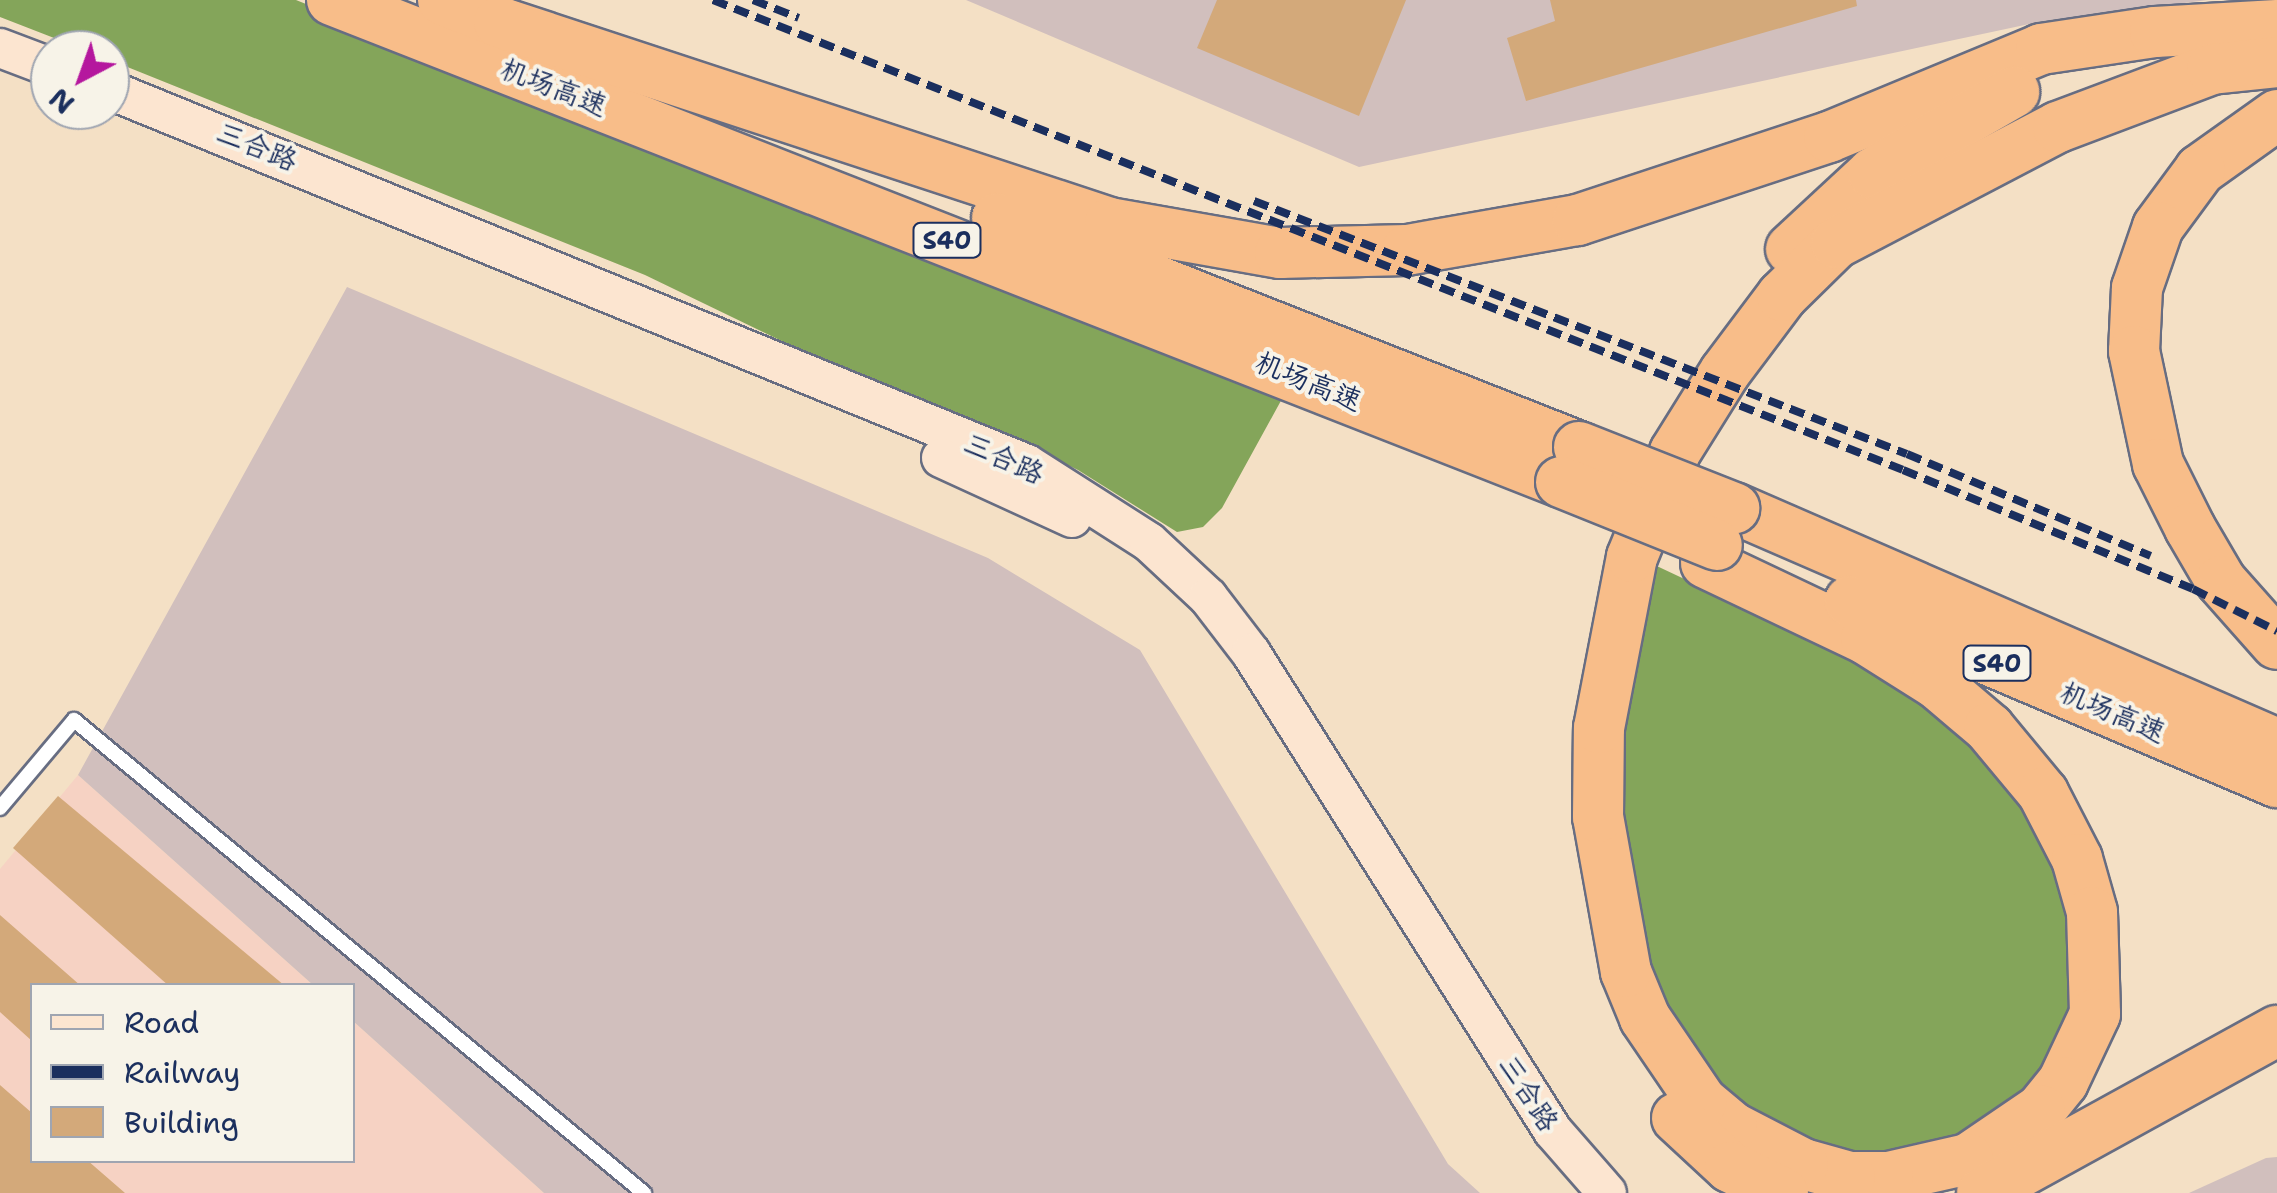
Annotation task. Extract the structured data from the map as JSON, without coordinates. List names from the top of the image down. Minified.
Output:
{"streets":{"highway":["机场高速","S40"],"main road":["三合路"]},"legend":["Road","Railway","Building"],"north":"bottom left"}
